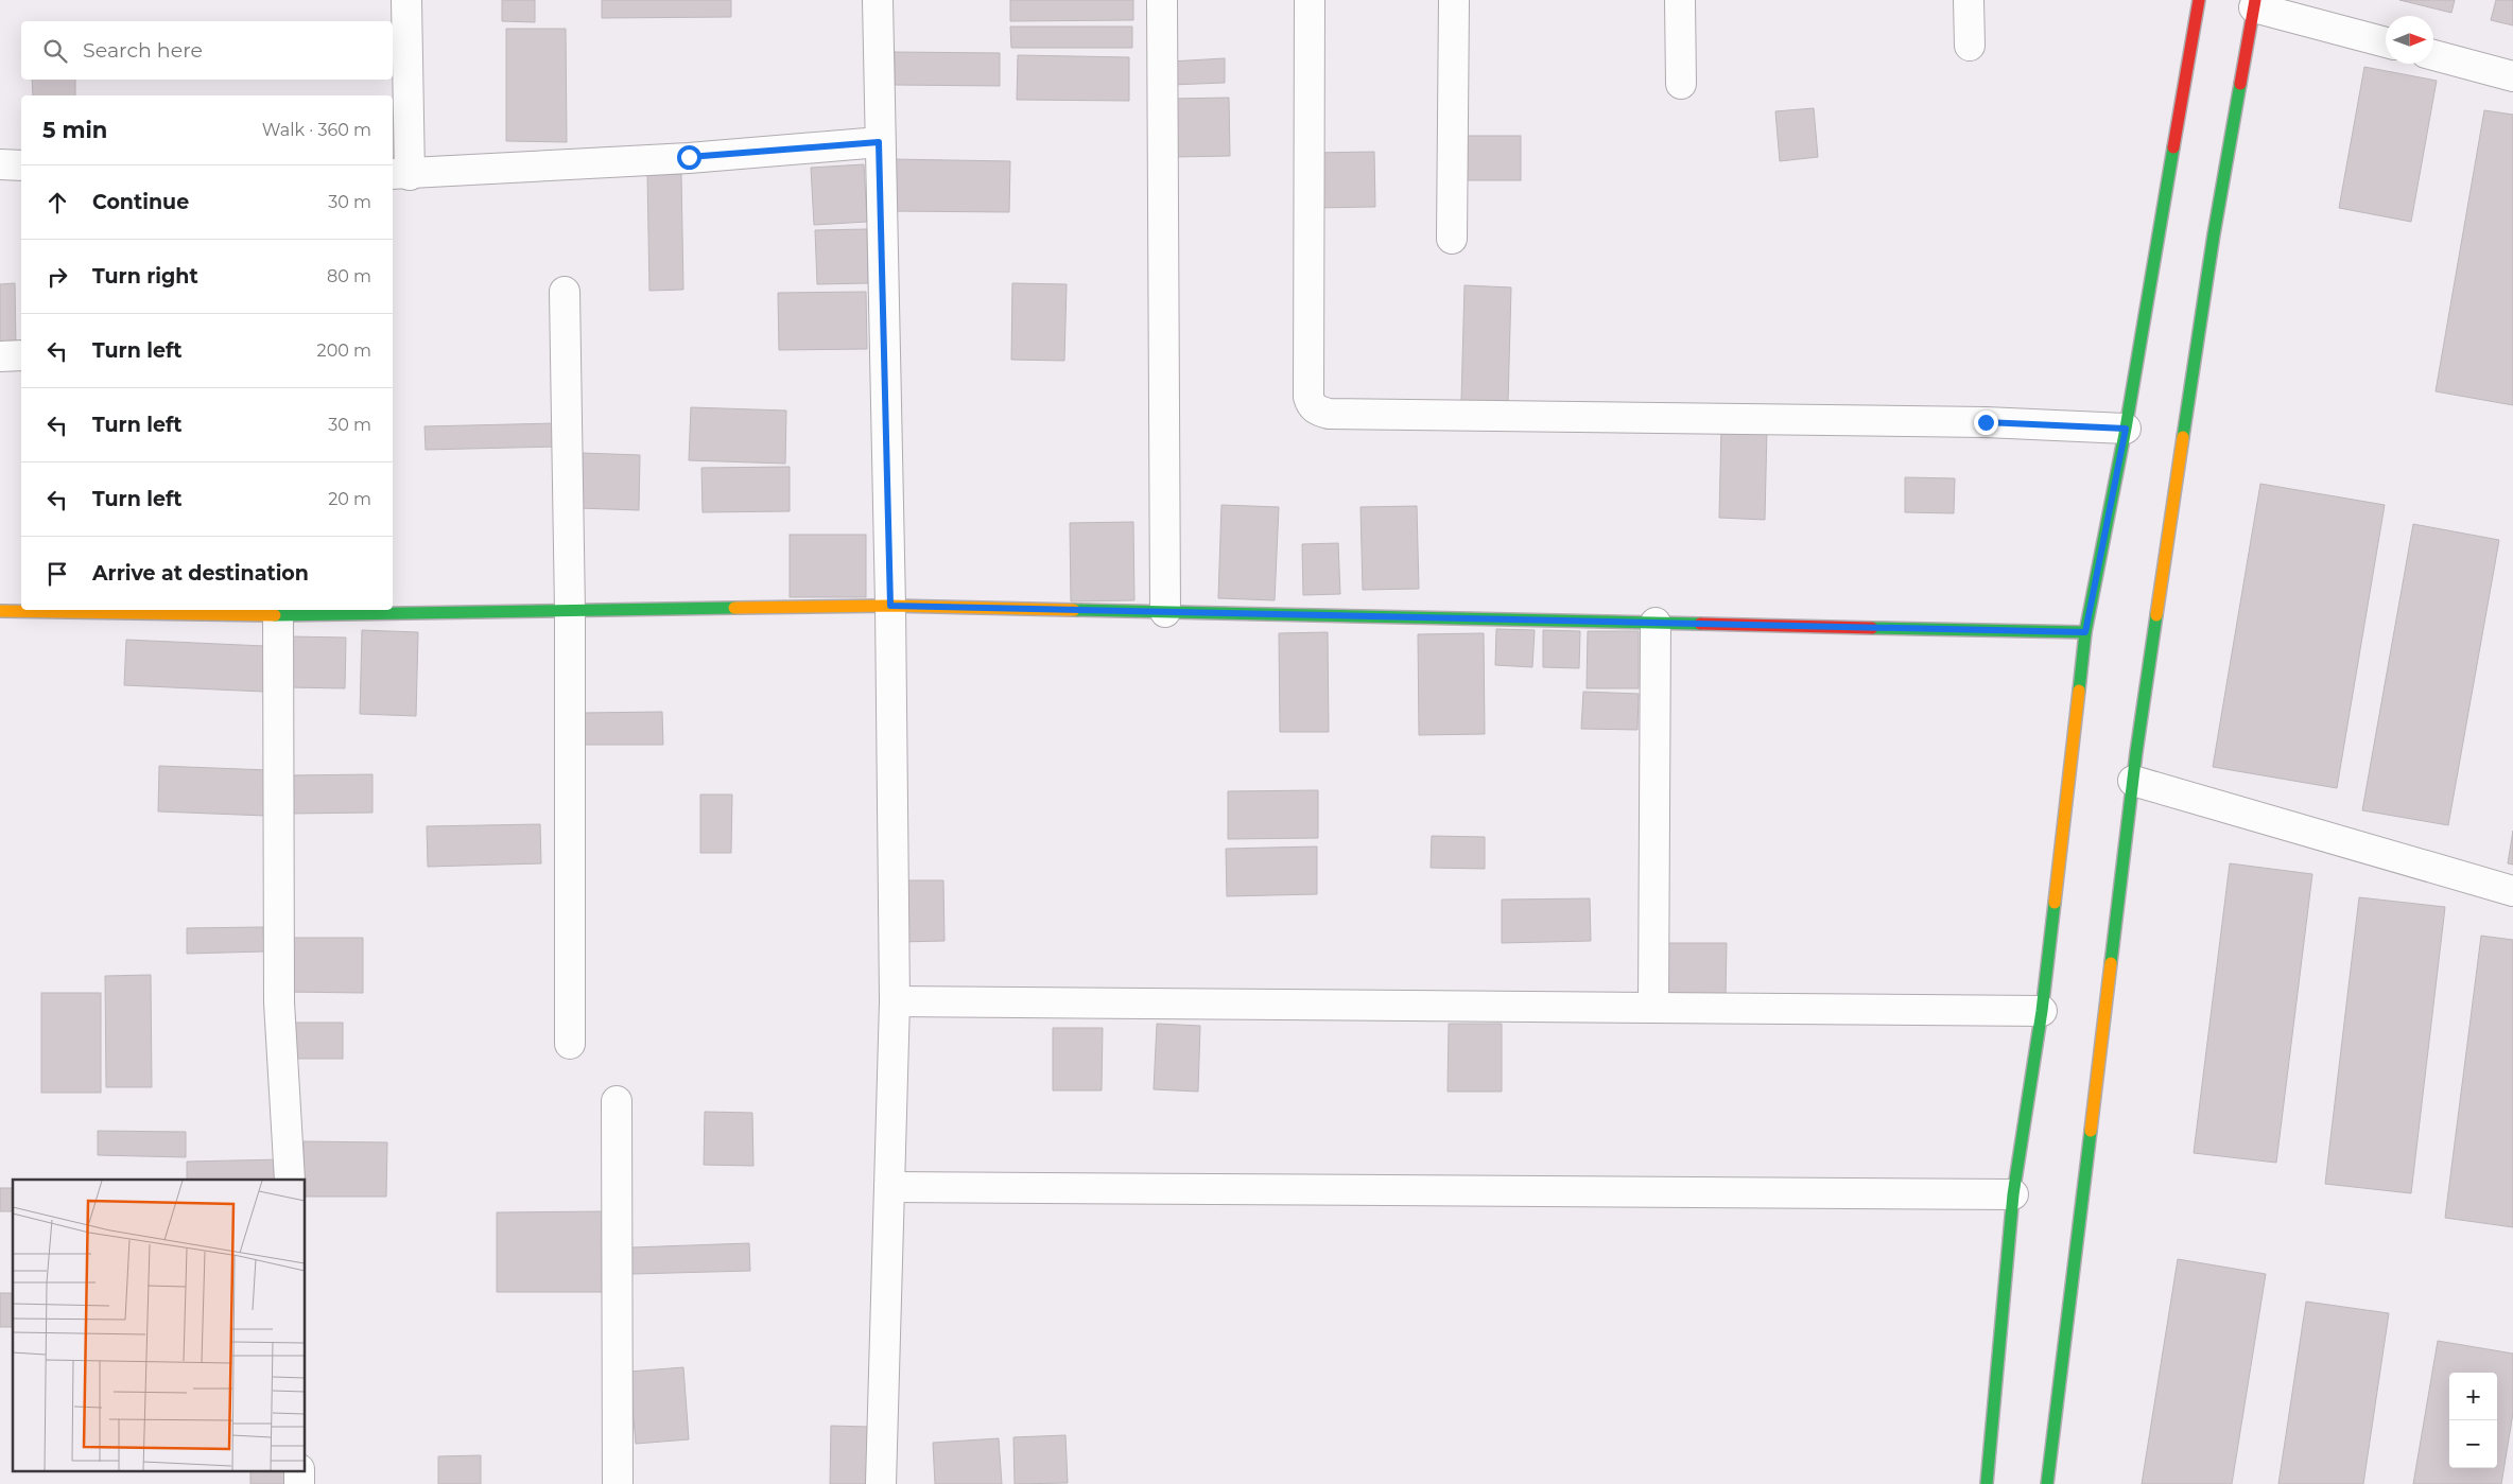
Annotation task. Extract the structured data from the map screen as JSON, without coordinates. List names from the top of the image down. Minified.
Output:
{"north":"right","page":{"search":"Search here","heading":["5 min","Walk · 360 m"],"list":[["Continue","30 m"],["Turn right","80 m"],["Turn left","200 m"],["Turn left","30 m"],["Turn left","20 m"],"Arrive at destination"],"map_buttons":["+","−"]}}
